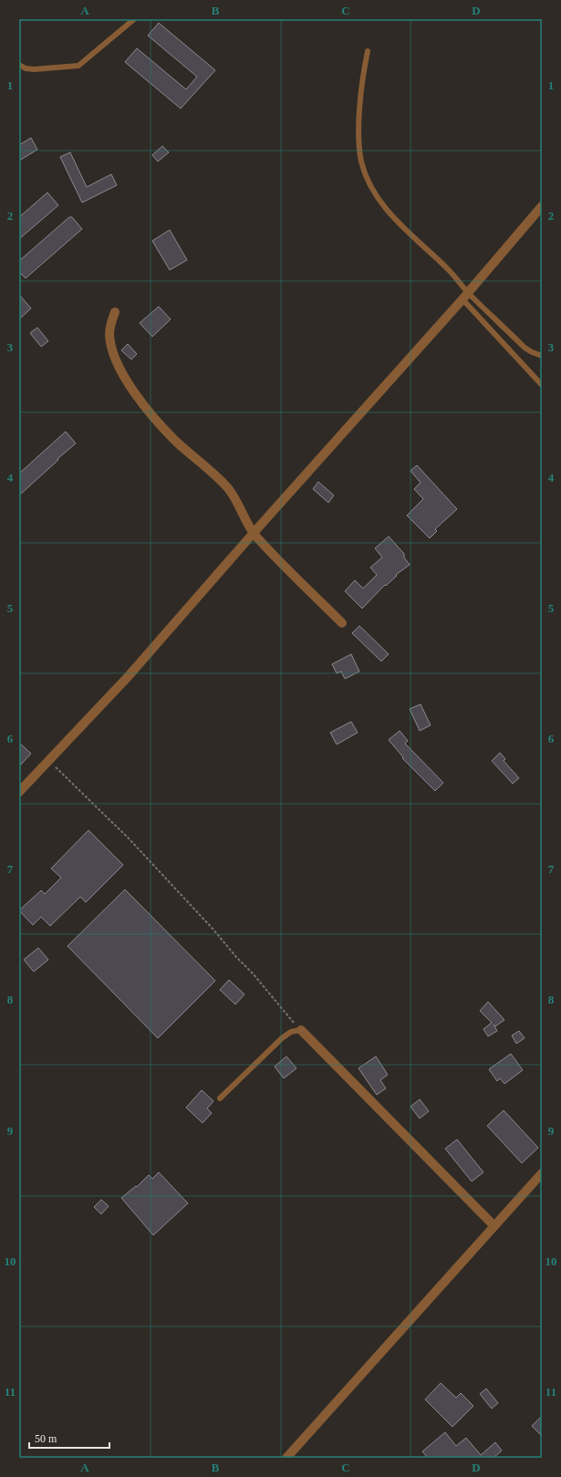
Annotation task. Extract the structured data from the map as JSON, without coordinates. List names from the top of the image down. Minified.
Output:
{"scale_bar":"50 m","grid":{"columns":["A","B","C","D"],"rows":["1","2","3","4","5","6","7","8","9","10","11"]}}
